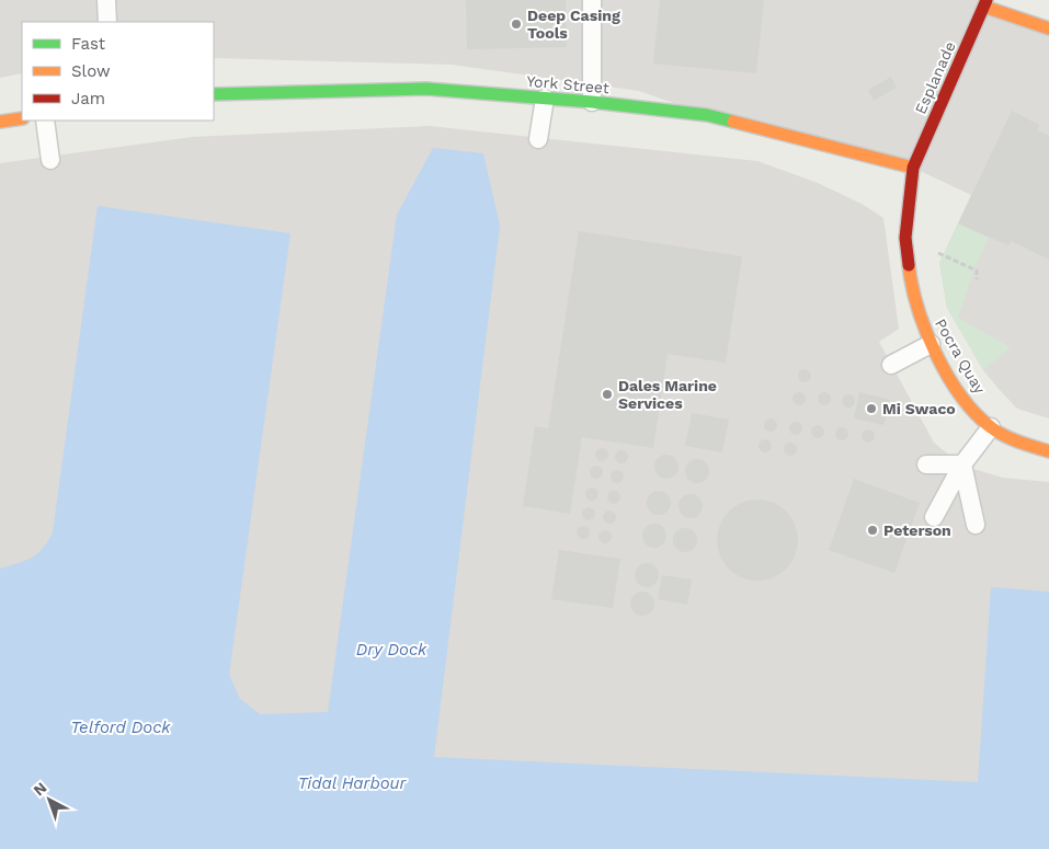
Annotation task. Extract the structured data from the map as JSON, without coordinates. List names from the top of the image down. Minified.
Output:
{"streets":{"street":["Esplanade","York Street","Pocra Quay"]},"crossings":[["Esplanade","York Street"],["Esplanade","Pocra Quay"],["York Street","Pocra Quay"]],"water":["Dry Dock","Telford Dock","Tidal Harbour"],"places":["Deep Casing Tools","Dales Marine Services","Mi Swaco","Peterson"],"legend":["Fast","Slow","Jam"],"north":"top left"}
